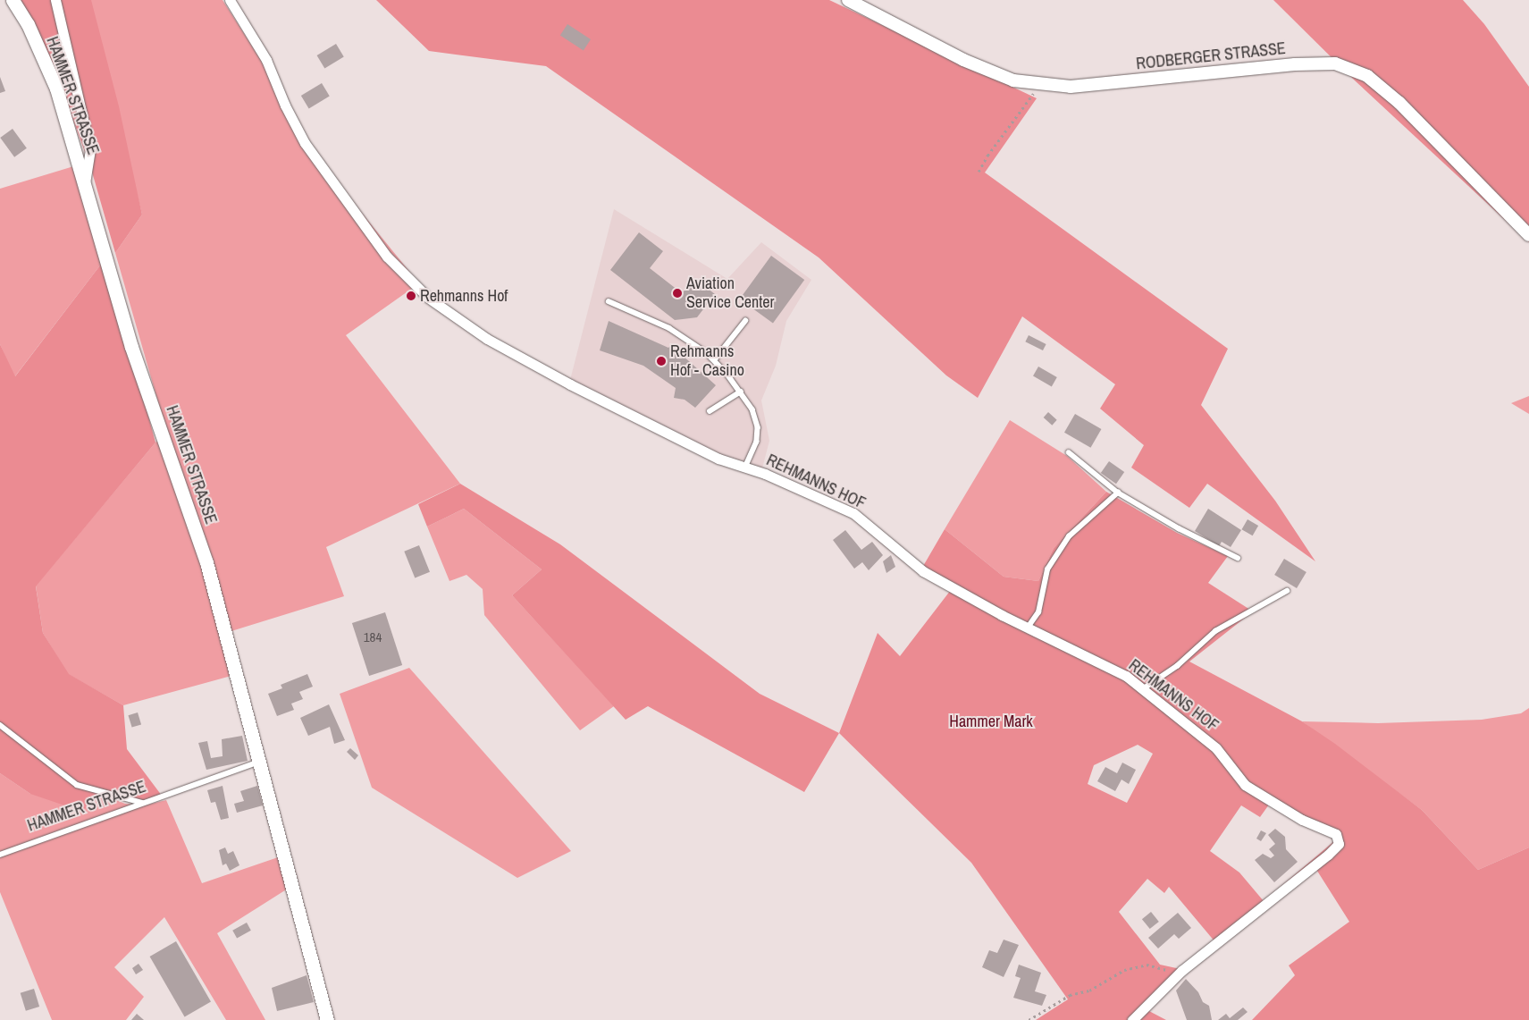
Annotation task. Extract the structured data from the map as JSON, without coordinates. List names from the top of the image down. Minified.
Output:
{"streets":{"main road":["HAMMER STRASSE"],"street":["RODBERGER STRASSE","REHMANNS HOF"]},"parks":["Hammer Mark"],"places":["Aviation Service Center","Rehmanns Hof","Rehmanns Hof - Casino"],"house_numbers":["184"]}
